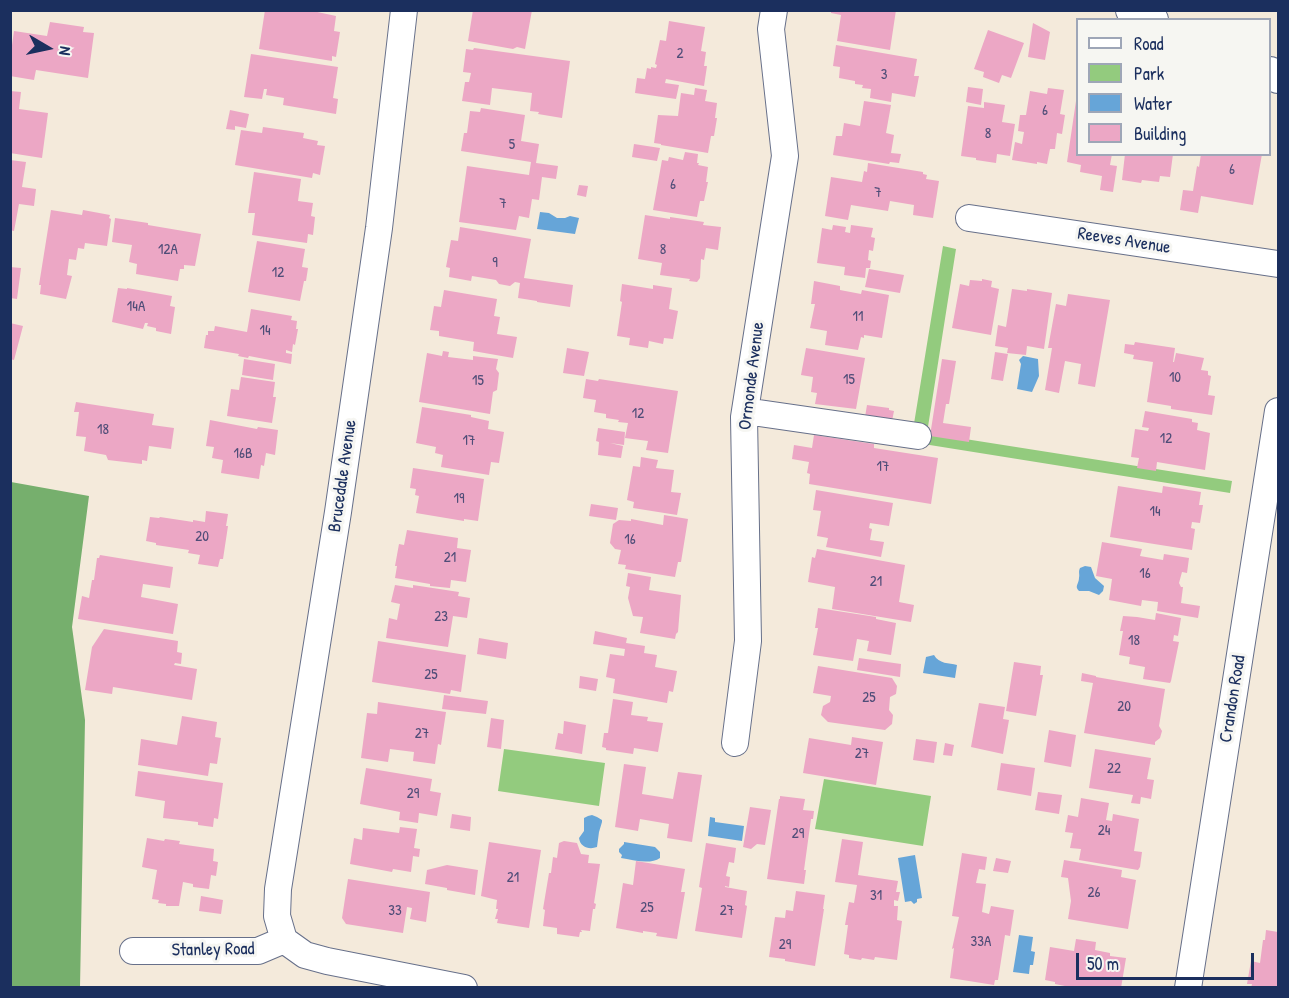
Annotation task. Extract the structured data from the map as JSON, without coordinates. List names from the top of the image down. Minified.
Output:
{"streets":{"street":["Reeves Avenue","Ormonde Avenue","Brucedale Avenue","Crandon Road","Stanley Road"]},"crossings":[["Brucedale Avenue","Stanley Road"]],"house_numbers":["2","3","6","8","5","6","6","7","7","12A","8","9","12","14A","11","14","10","15","15","12","18","12","17","16B","17","19","14","20","16","21","16","21","23","18","25","25","20","27","27","22","29","24","29","21","26","31","25","33","27","33A","29"],"legend":["Road","Park","Water","Building"],"scale_bar":"50 m","north":"right"}
